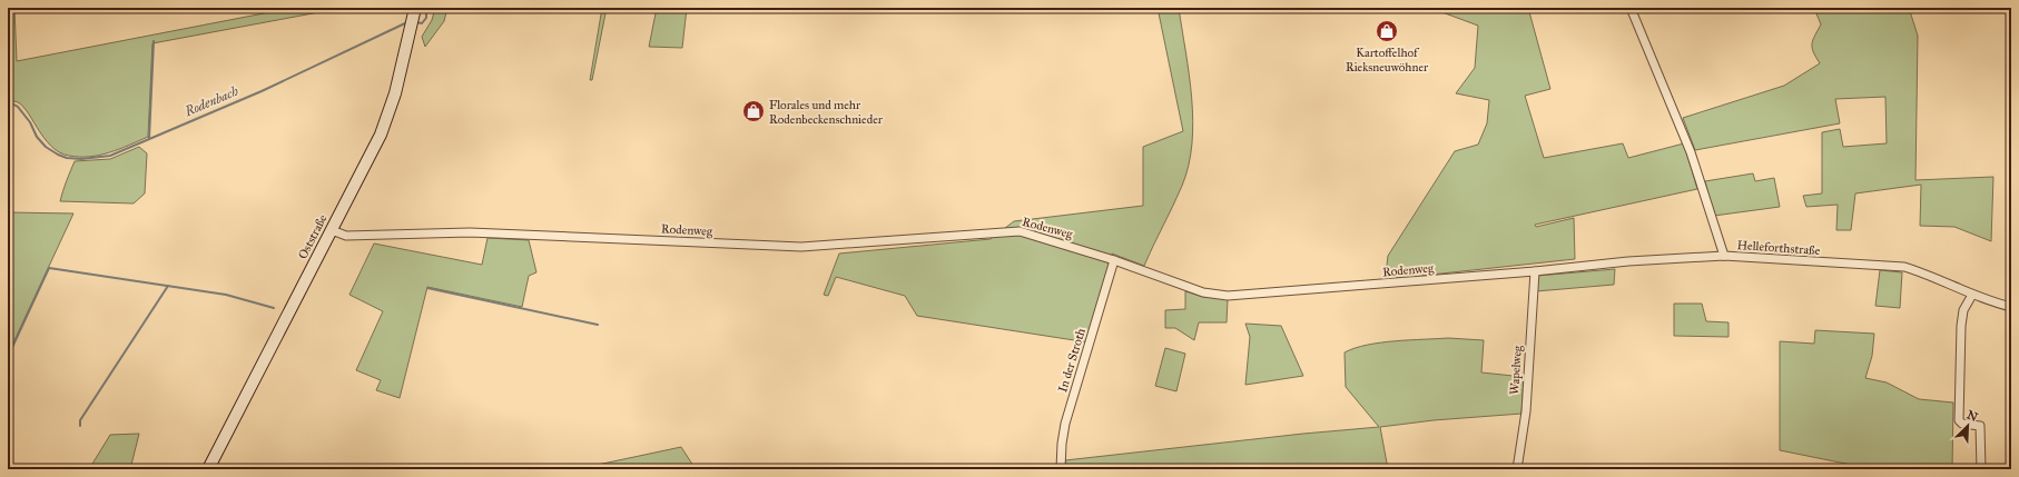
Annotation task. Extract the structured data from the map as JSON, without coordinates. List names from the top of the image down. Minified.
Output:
{"streets":{"main road":["Oststraße"],"street":["Rodenweg","Helleforthstraße","In der Stroth","Wapelweg"]},"crossings":[["Rodenweg","Oststraße"],["Rodenweg","Helleforthstraße"],["Rodenweg","In der Stroth"],["Rodenweg","Wapelweg"]],"water":["Rodenbach"],"places":{"shop":["Kartoffelhof Rieksneuwöhner","Florales und mehr Rodenbeckenschnieder"]},"north":"top right"}
